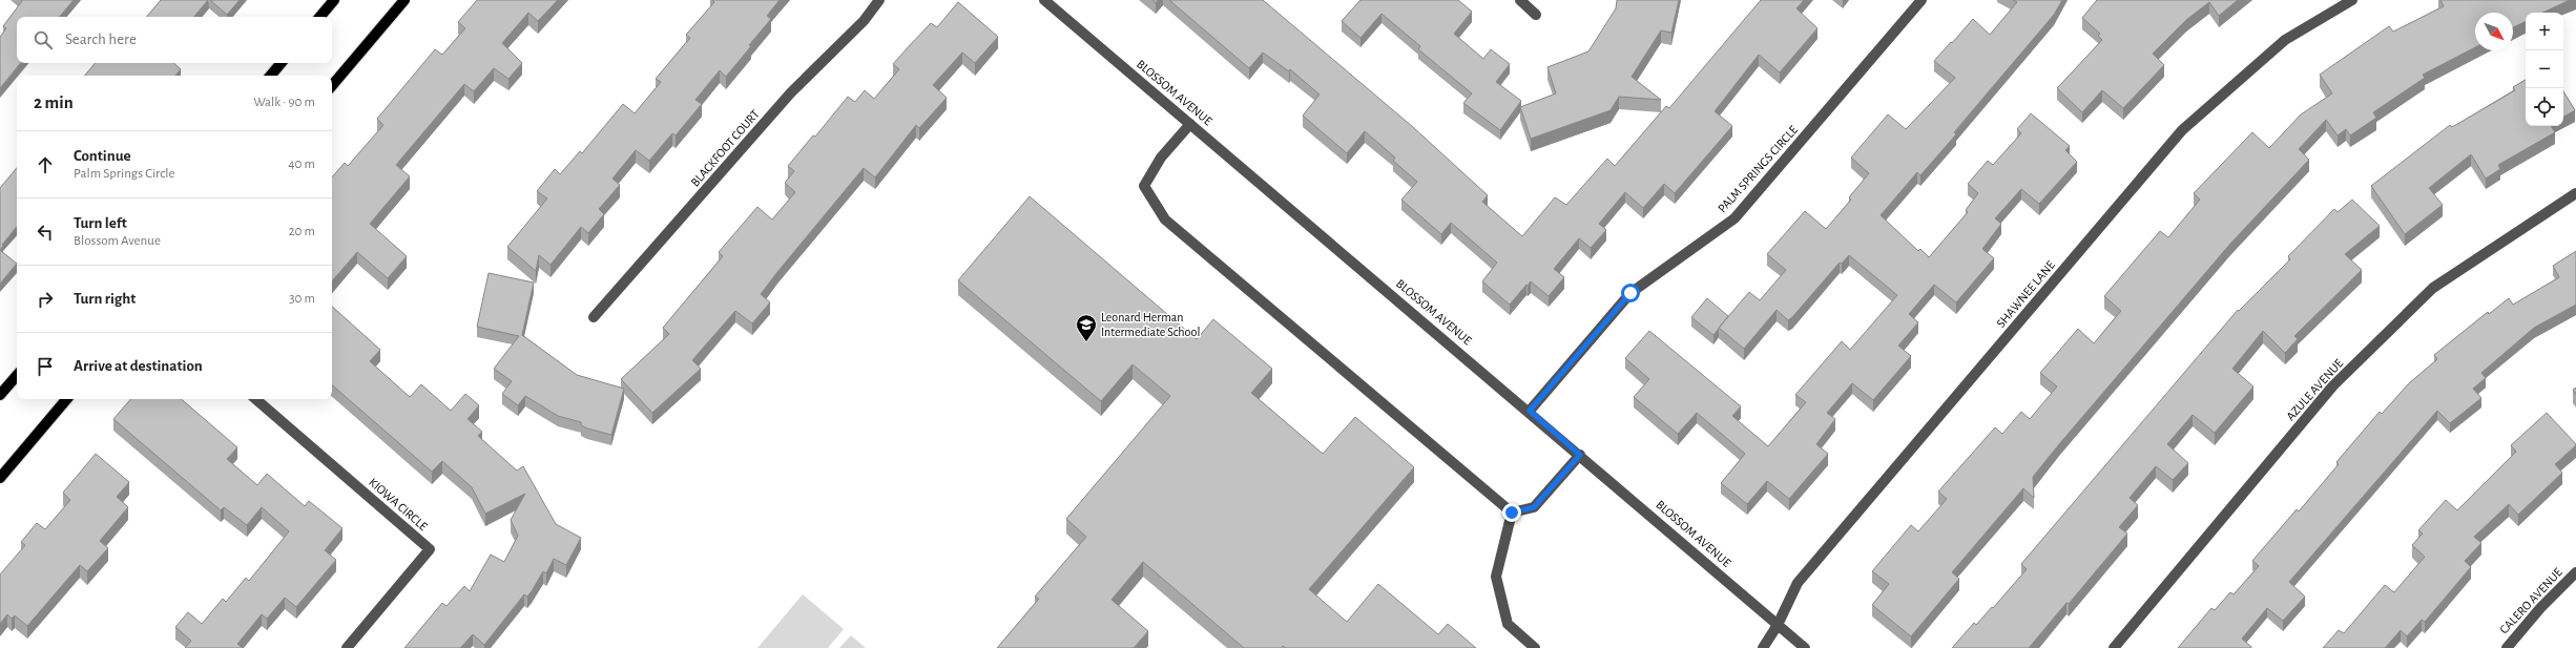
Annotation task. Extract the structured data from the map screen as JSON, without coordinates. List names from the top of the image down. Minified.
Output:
{"streets":{"street":["BLOSSOM AVENUE","BLACKFOOT COURT","PALM SPRINGS CIRCLE","SHAWNEE LANE","AZULE AVENUE","KIOWA CIRCLE","CALERO AVENUE"]},"crossings":[["BLOSSOM AVENUE","PALM SPRINGS CIRCLE"],["BLOSSOM AVENUE","SHAWNEE LANE"]],"places":{"school or university":["Leonard Herman Intermediate School"]},"north":"bottom right","page":{"map_buttons":["+","−"],"search":"Search here","heading":["2 min","Walk · 90 m"],"list":[["Continue","Palm Springs Circle","40 m"],["Turn left","Blossom Avenue","20 m"],["Turn right","30 m"],"Arrive at destination"]}}
